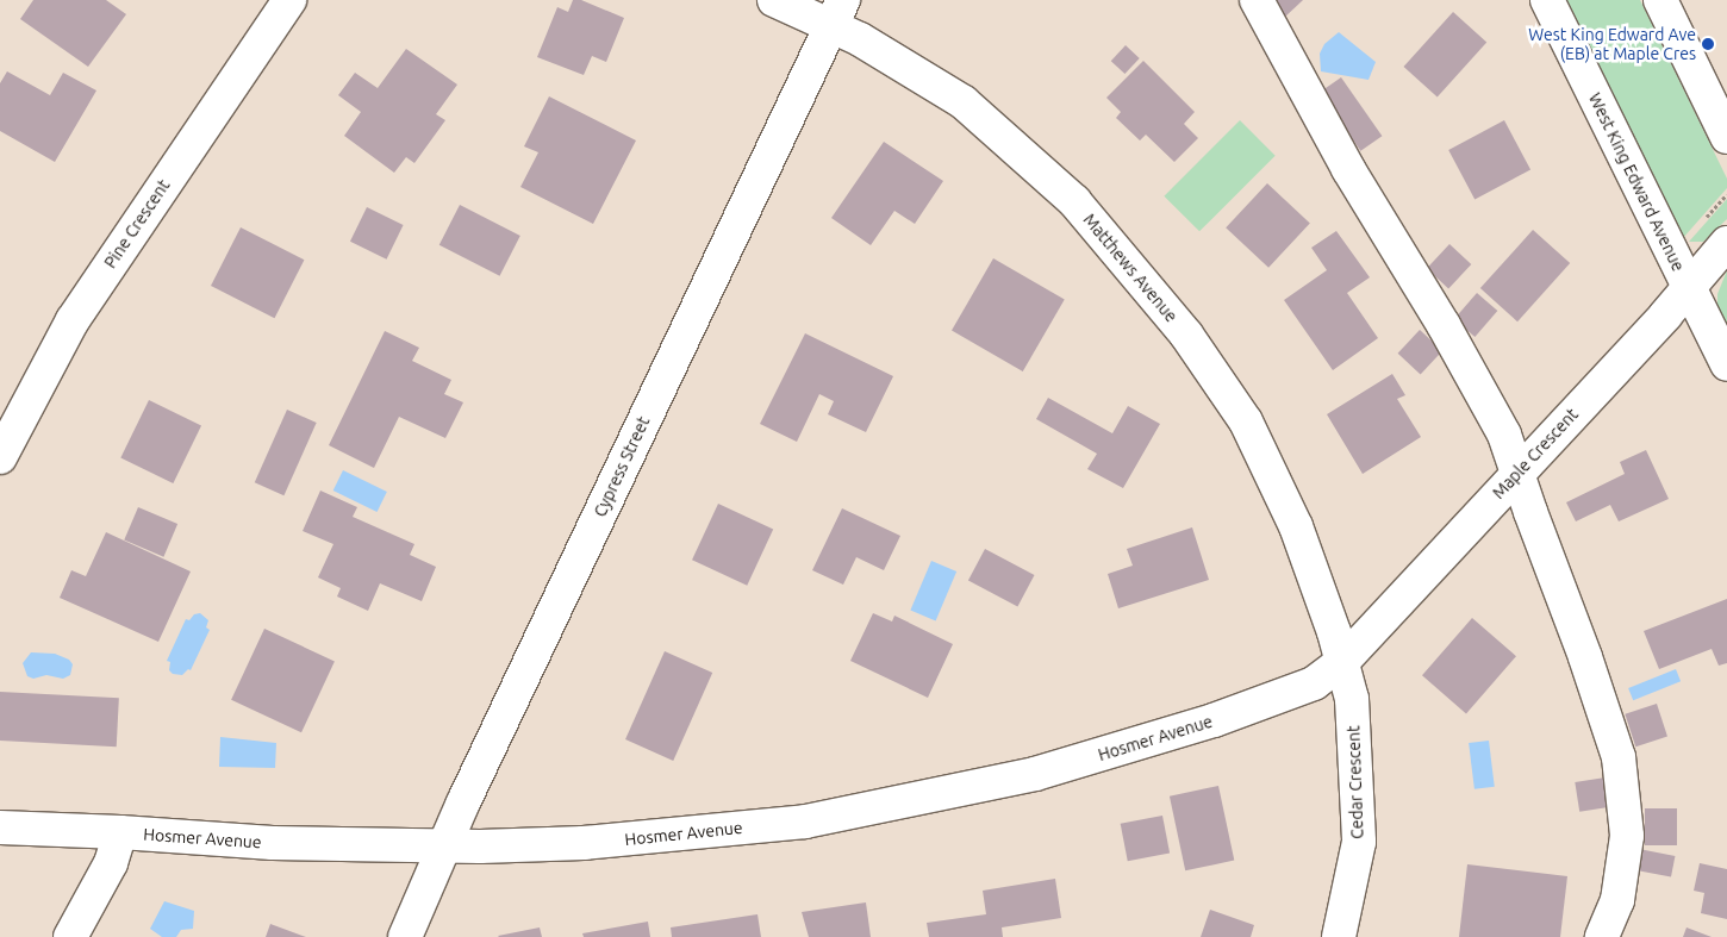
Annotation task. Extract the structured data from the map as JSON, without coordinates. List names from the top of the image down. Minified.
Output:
{"streets":{"street":["West King Edward Avenue","Pine Crescent","Matthews Avenue","Maple Crescent","Cypress Street","Hosmer Avenue","Cedar Crescent"]},"crossings":[["West King Edward Avenue","Maple Crescent"],["Matthews Avenue","Maple Crescent"],["Matthews Avenue","Cypress Street"],["Matthews Avenue","Hosmer Avenue"],["Matthews Avenue","Cedar Crescent"],["Maple Crescent","Hosmer Avenue"],["Maple Crescent","Cedar Crescent"],["Cypress Street","Hosmer Avenue"],["Hosmer Avenue","Cedar Crescent"]],"places":["West King Edward Ave (EB) at Maple Cres"]}
